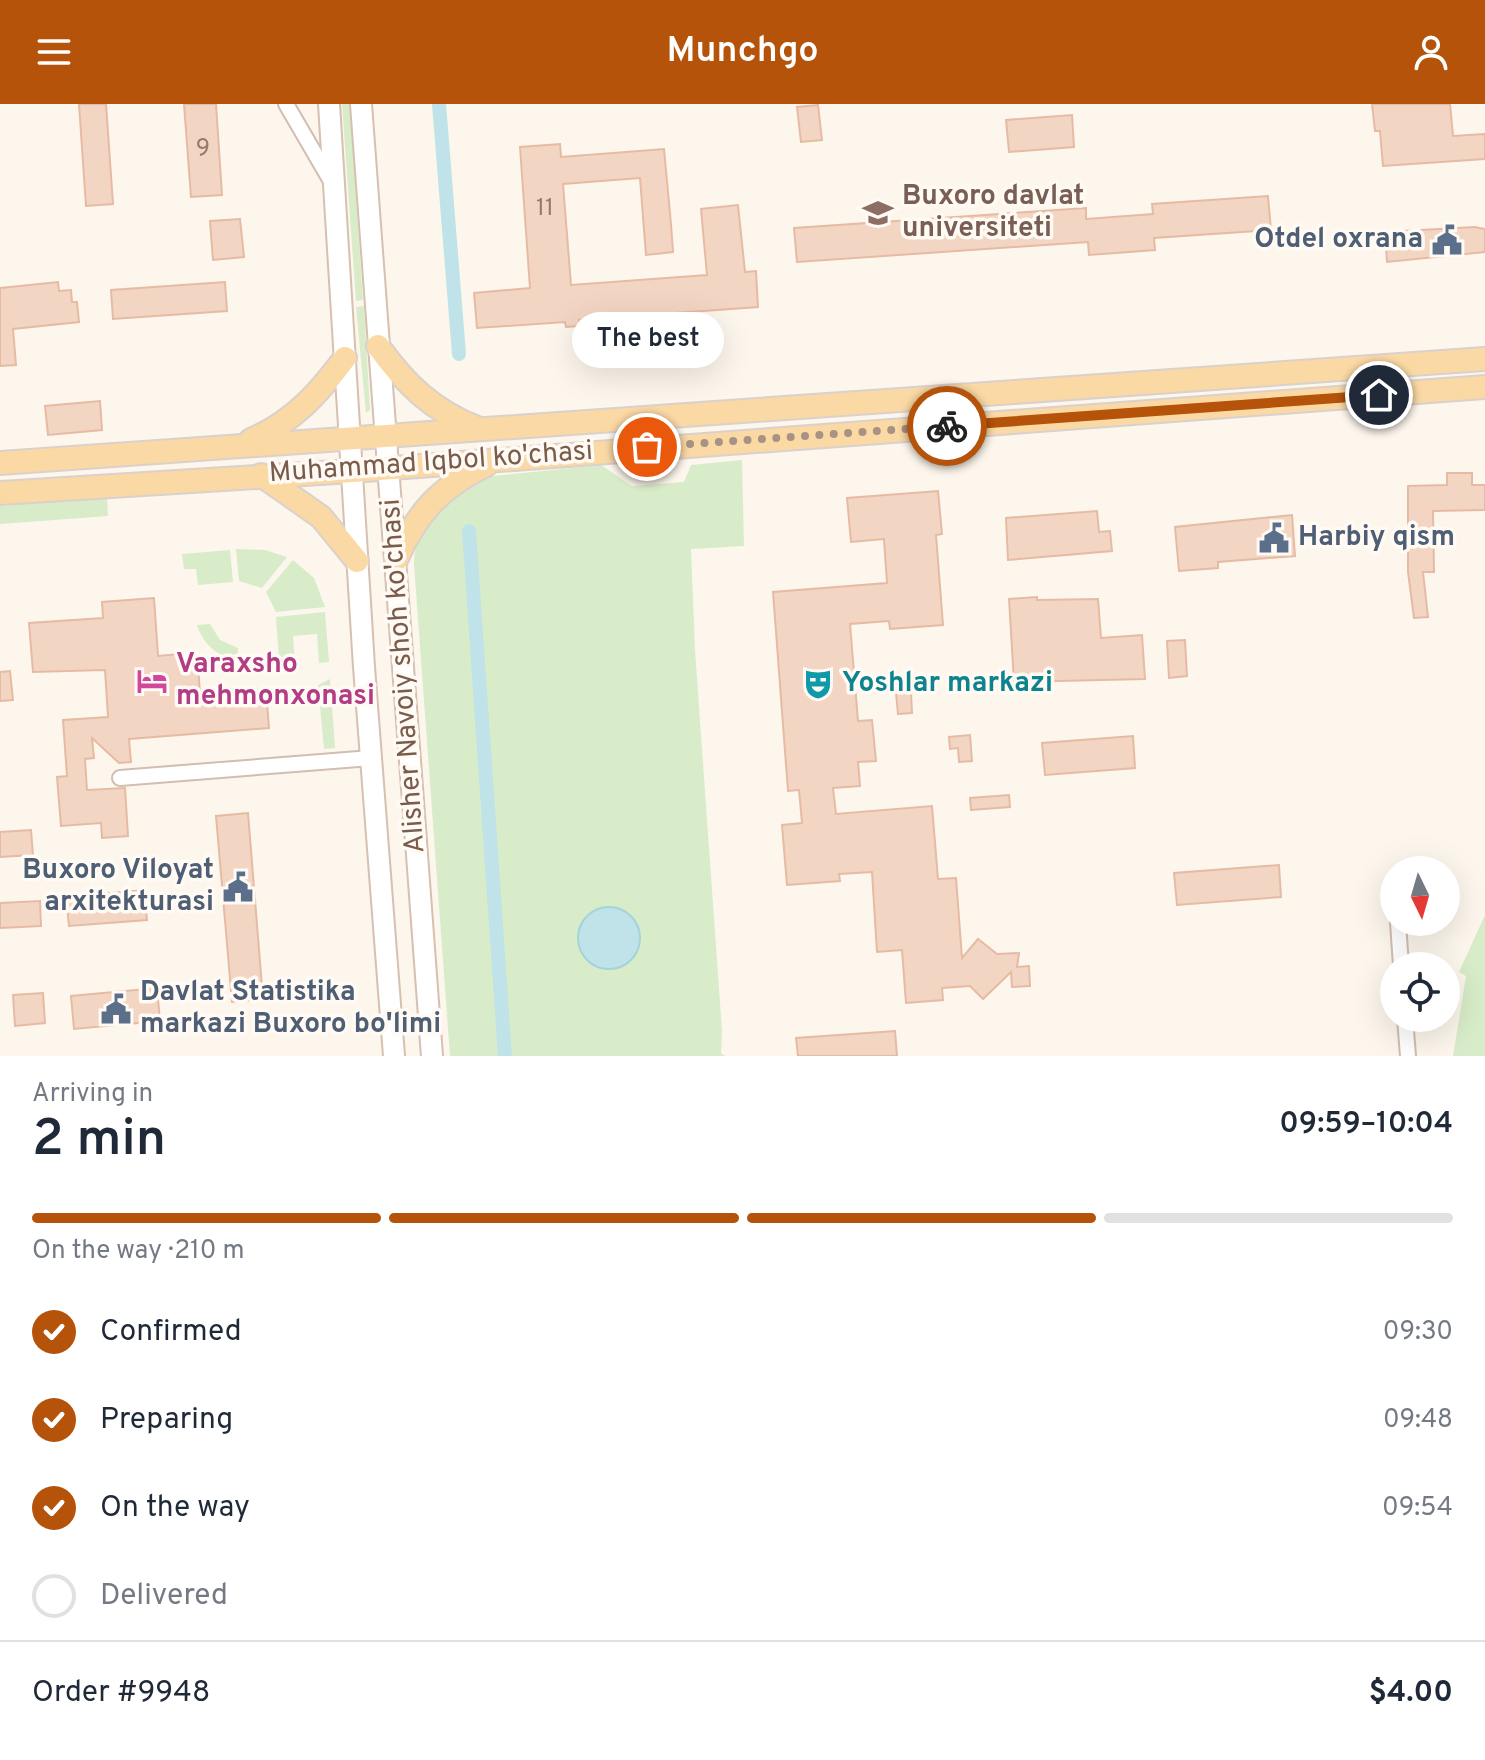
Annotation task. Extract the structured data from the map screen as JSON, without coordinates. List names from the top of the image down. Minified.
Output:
{"streets":{"main road":["Muhammad Iqbol ko'chasi","Alisher Navoiy shoh ko'chasi"]},"crossings":[["Muhammad Iqbol ko'chasi","Alisher Navoiy shoh ko'chasi"]],"places":{"school or university":["Buxoro davlat universiteti"],"public building":["Otdel oxrana","Harbiy qism","Buxoro Viloyat arxitekturasi","Davlat Statistika markazi Buxoro bo'limi"],"other":["The best"],"hotel":["Varaxsho mehmonxonasi"],"theatre":["Yoshlar markazi"]},"house_numbers":["9","11"],"north":"bottom","page":{"header":"Munchgo","bubble":"The best","heading":["2 min","Arriving in","09:59–10:04"],"panel":["Order #9948","$4.00"],"bar":"On the way · 210 m","list":[["Confirmed","09:30"],["Preparing","09:48"],["On the way","09:54"],"Delivered"]}}
